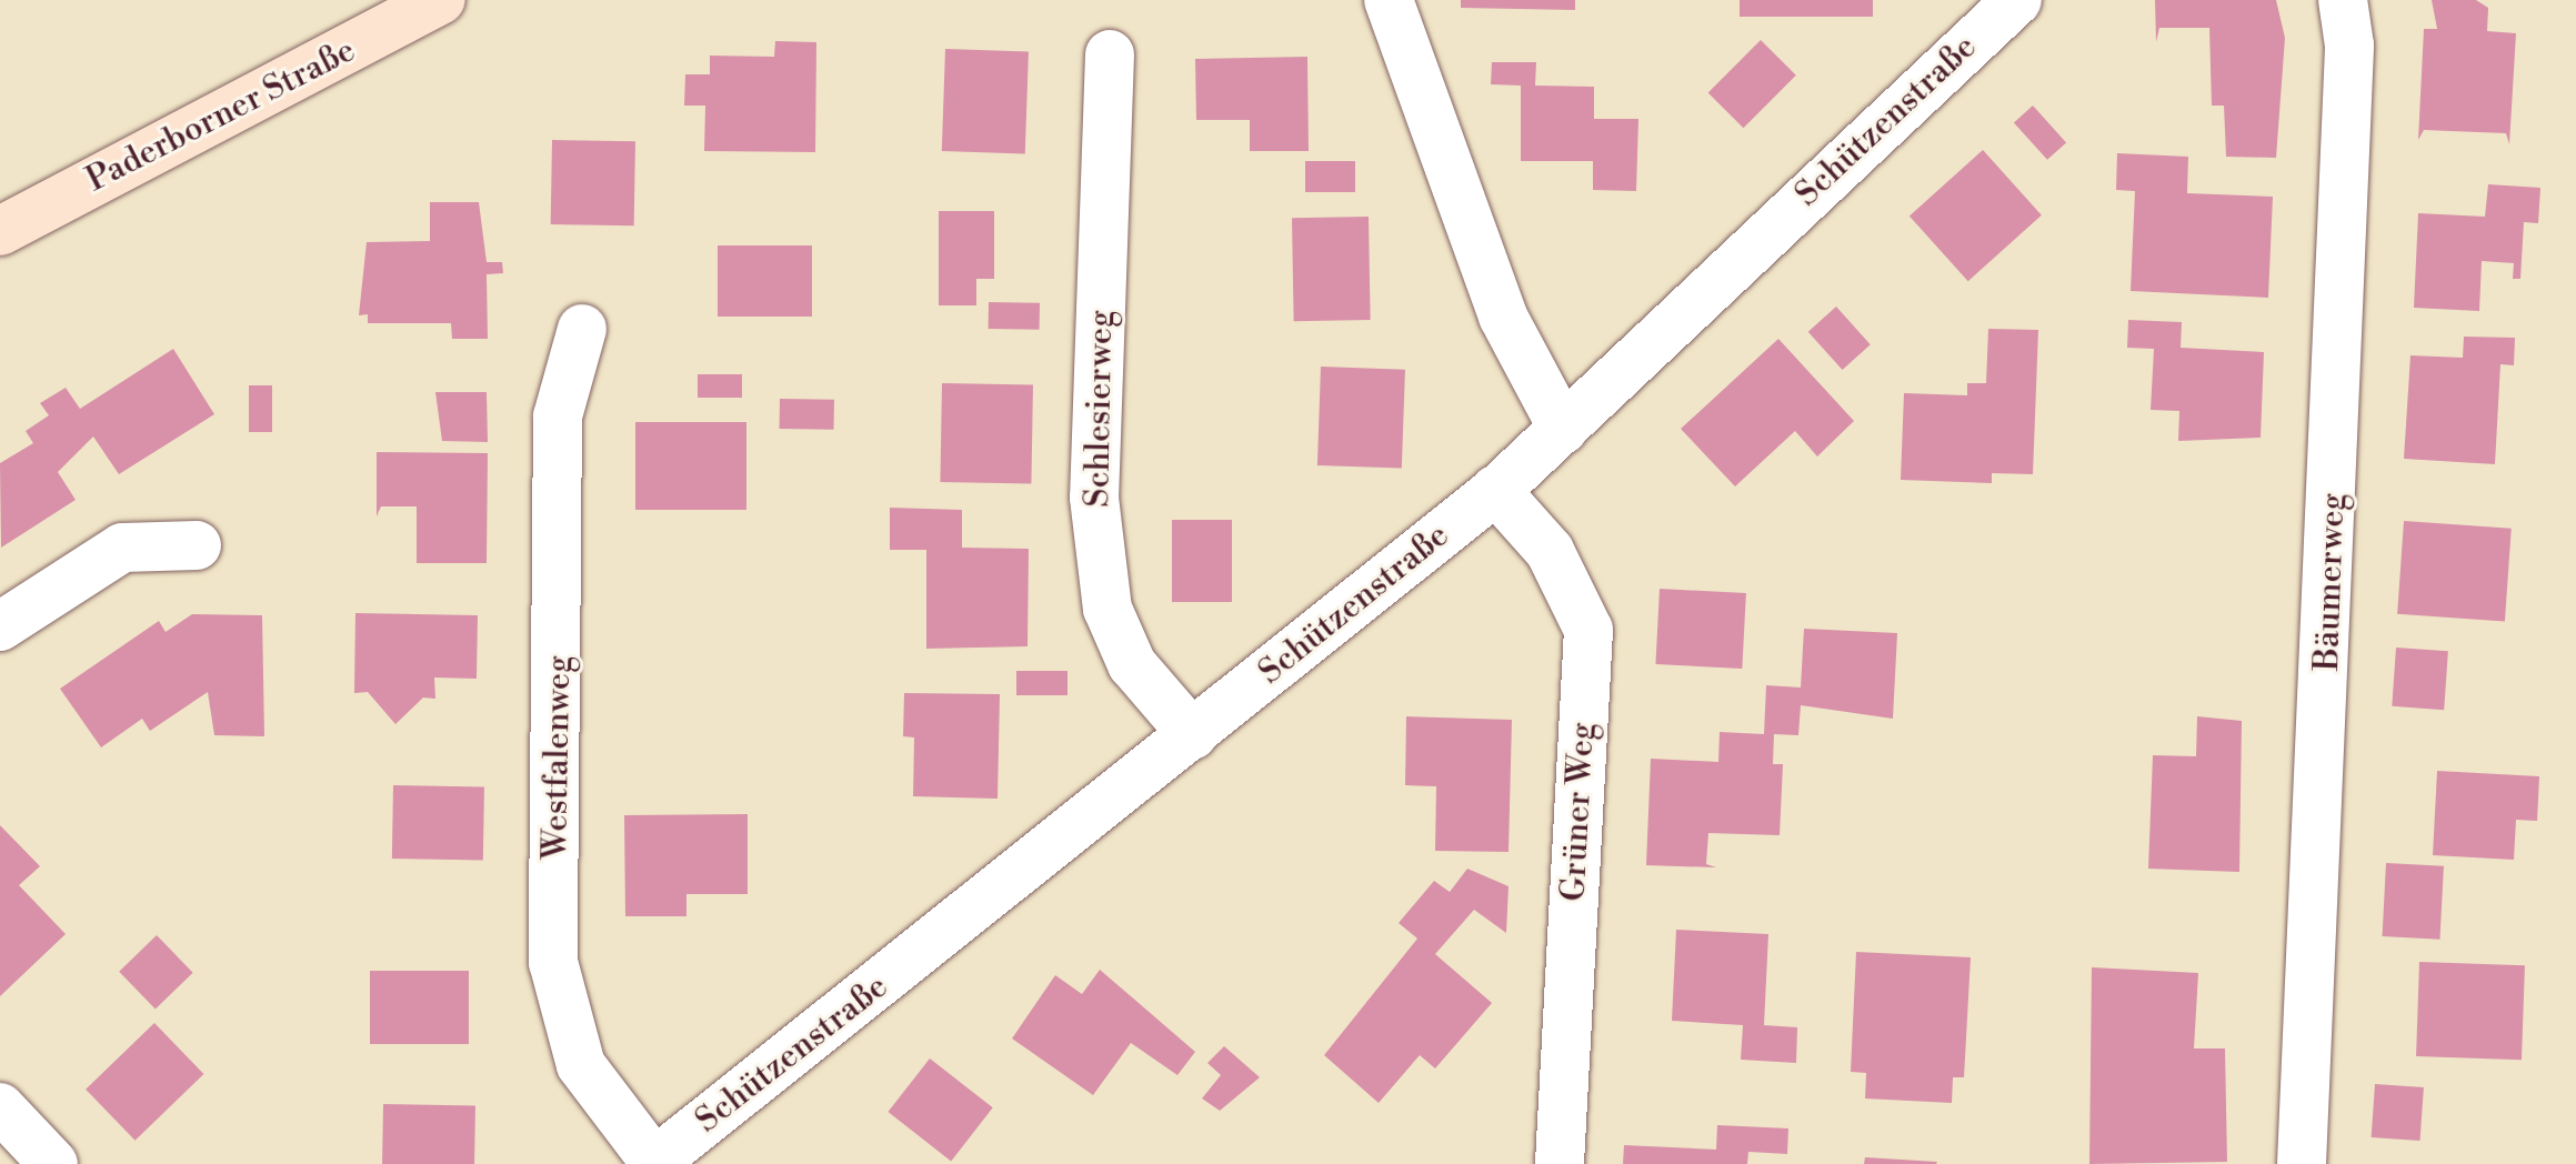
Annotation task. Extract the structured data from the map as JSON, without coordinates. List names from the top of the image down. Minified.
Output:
{"streets":{"main road":["Paderborner Straße"],"street":["Schützenstraße","Schlesierweg","Bäumerweg","Westfalenweg","Grüner Weg"]},"crossings":[["Schützenstraße","Schlesierweg"],["Schützenstraße","Westfalenweg"],["Schützenstraße","Grüner Weg"]]}
